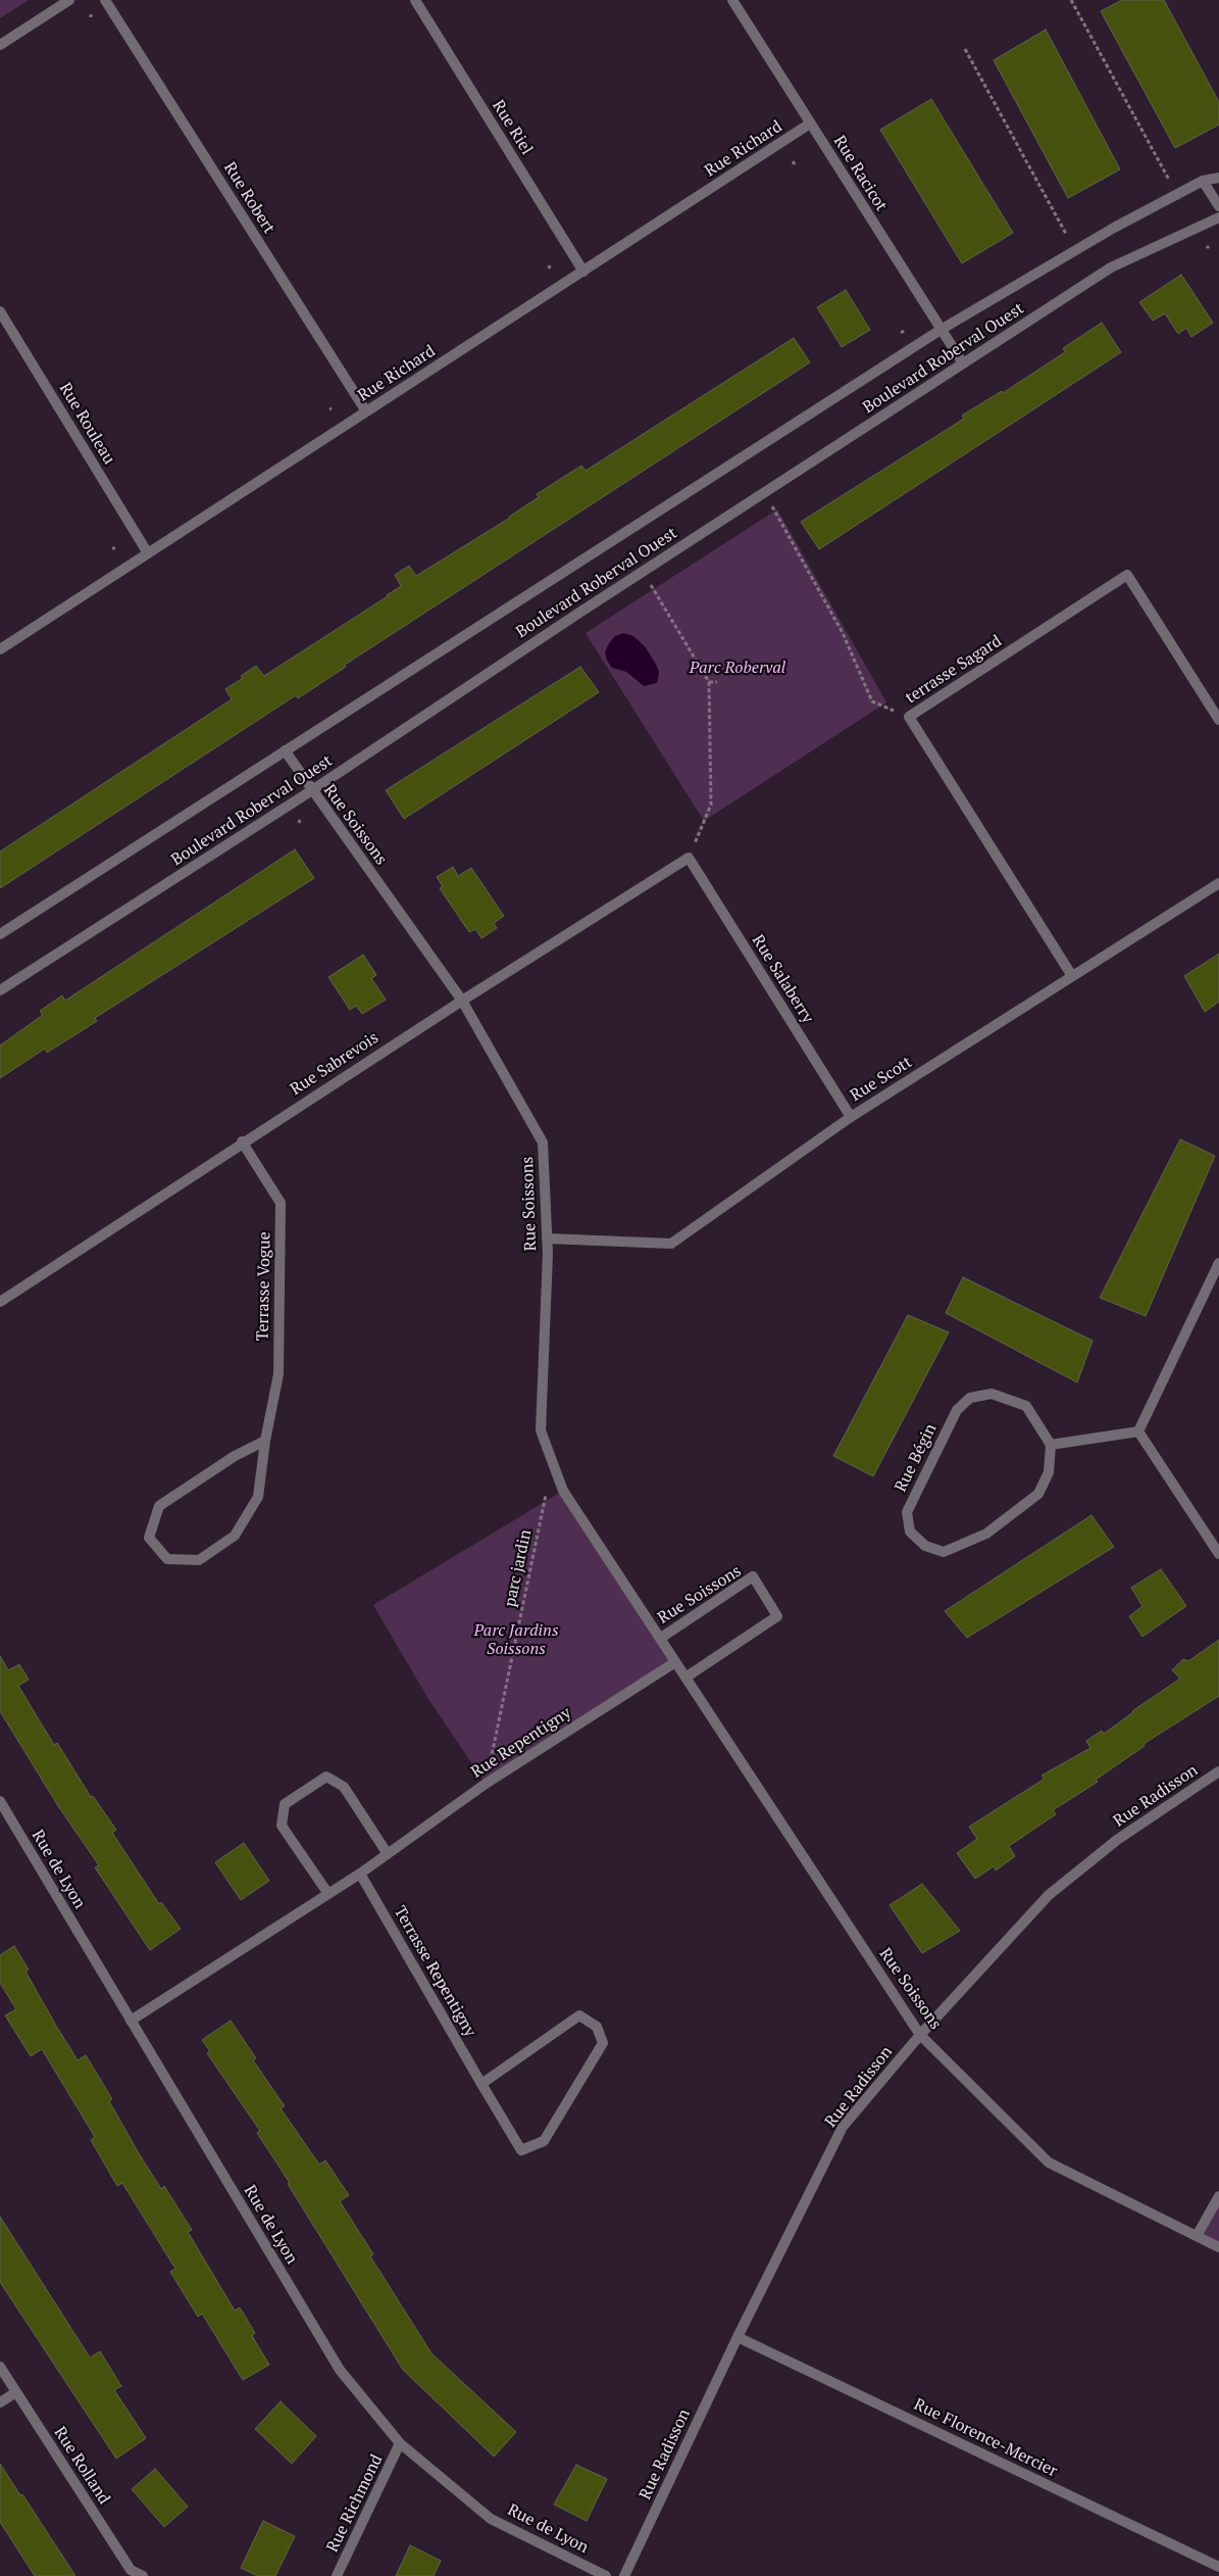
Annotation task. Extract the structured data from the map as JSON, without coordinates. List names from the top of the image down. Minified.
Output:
{"streets":{"street":["Rue Riel","Rue Richard","Rue Racicot","Rue Robert","Boulevard Roberval Ouest","Rue Rouleau","terrasse Sagard","Rue Soissons","Rue Salaberry","Rue Sabrevois","Rue Scott","Terrasse Vogue","Rue Bégin","Rue Repentigny","Rue Radisson","Rue de Lyon","Terrasse Repentigny","Rue Florence-Mercier","Rue Rolland","Rue Richmond"],"path":["parc jardin"]},"crossings":[["Rue Riel","Rue Richard"],["Rue Richard","Rue Racicot"],["Rue Richard","Rue Robert"],["Rue Richard","Rue Rouleau"],["Rue Racicot","Boulevard Roberval Ouest"],["Boulevard Roberval Ouest","Rue Soissons"],["terrasse Sagard","Rue Scott"],["Rue Soissons","Rue Sabrevois"],["Rue Soissons","Rue Scott"],["Rue Soissons","parc jardin"],["Rue Soissons","Rue Repentigny"],["Rue Soissons","Rue Radisson"],["Rue Salaberry","Rue Sabrevois"],["Rue Salaberry","Rue Scott"],["Rue Sabrevois","Terrasse Vogue"],["parc jardin","Rue Repentigny"],["Rue Repentigny","Rue de Lyon"],["Rue Repentigny","Terrasse Repentigny"],["Rue Radisson","Rue Florence-Mercier"],["Rue de Lyon","Rue Richmond"]],"parks":["Parc Roberval","Parc Jardins Soissons"]}
